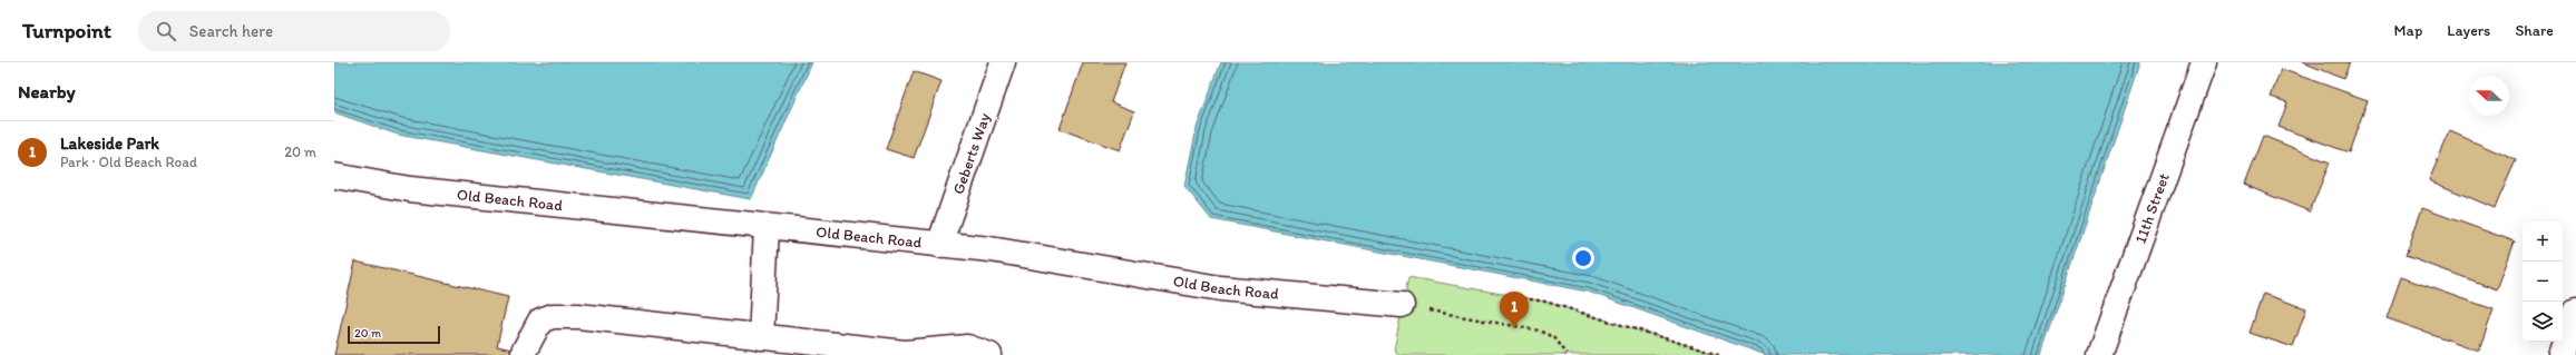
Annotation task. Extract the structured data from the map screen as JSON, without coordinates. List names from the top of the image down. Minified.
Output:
{"streets":{"street":["Geberts Way","Old Beach Road","11th Street"]},"crossings":[["Geberts Way","Old Beach Road"]],"scale_bar":"20 m","north":"left","page":{"header":"Turnpoint","search":"Search here","nav":["Map","Layers","Share"],"heading":"Nearby","list":[{"mark":"1","name":"Lakeside Park","note":"Park · Old Beach Road","value":"20 m"}],"map_buttons":["+","−"],"pins":"1","scale":"20 m"}}
